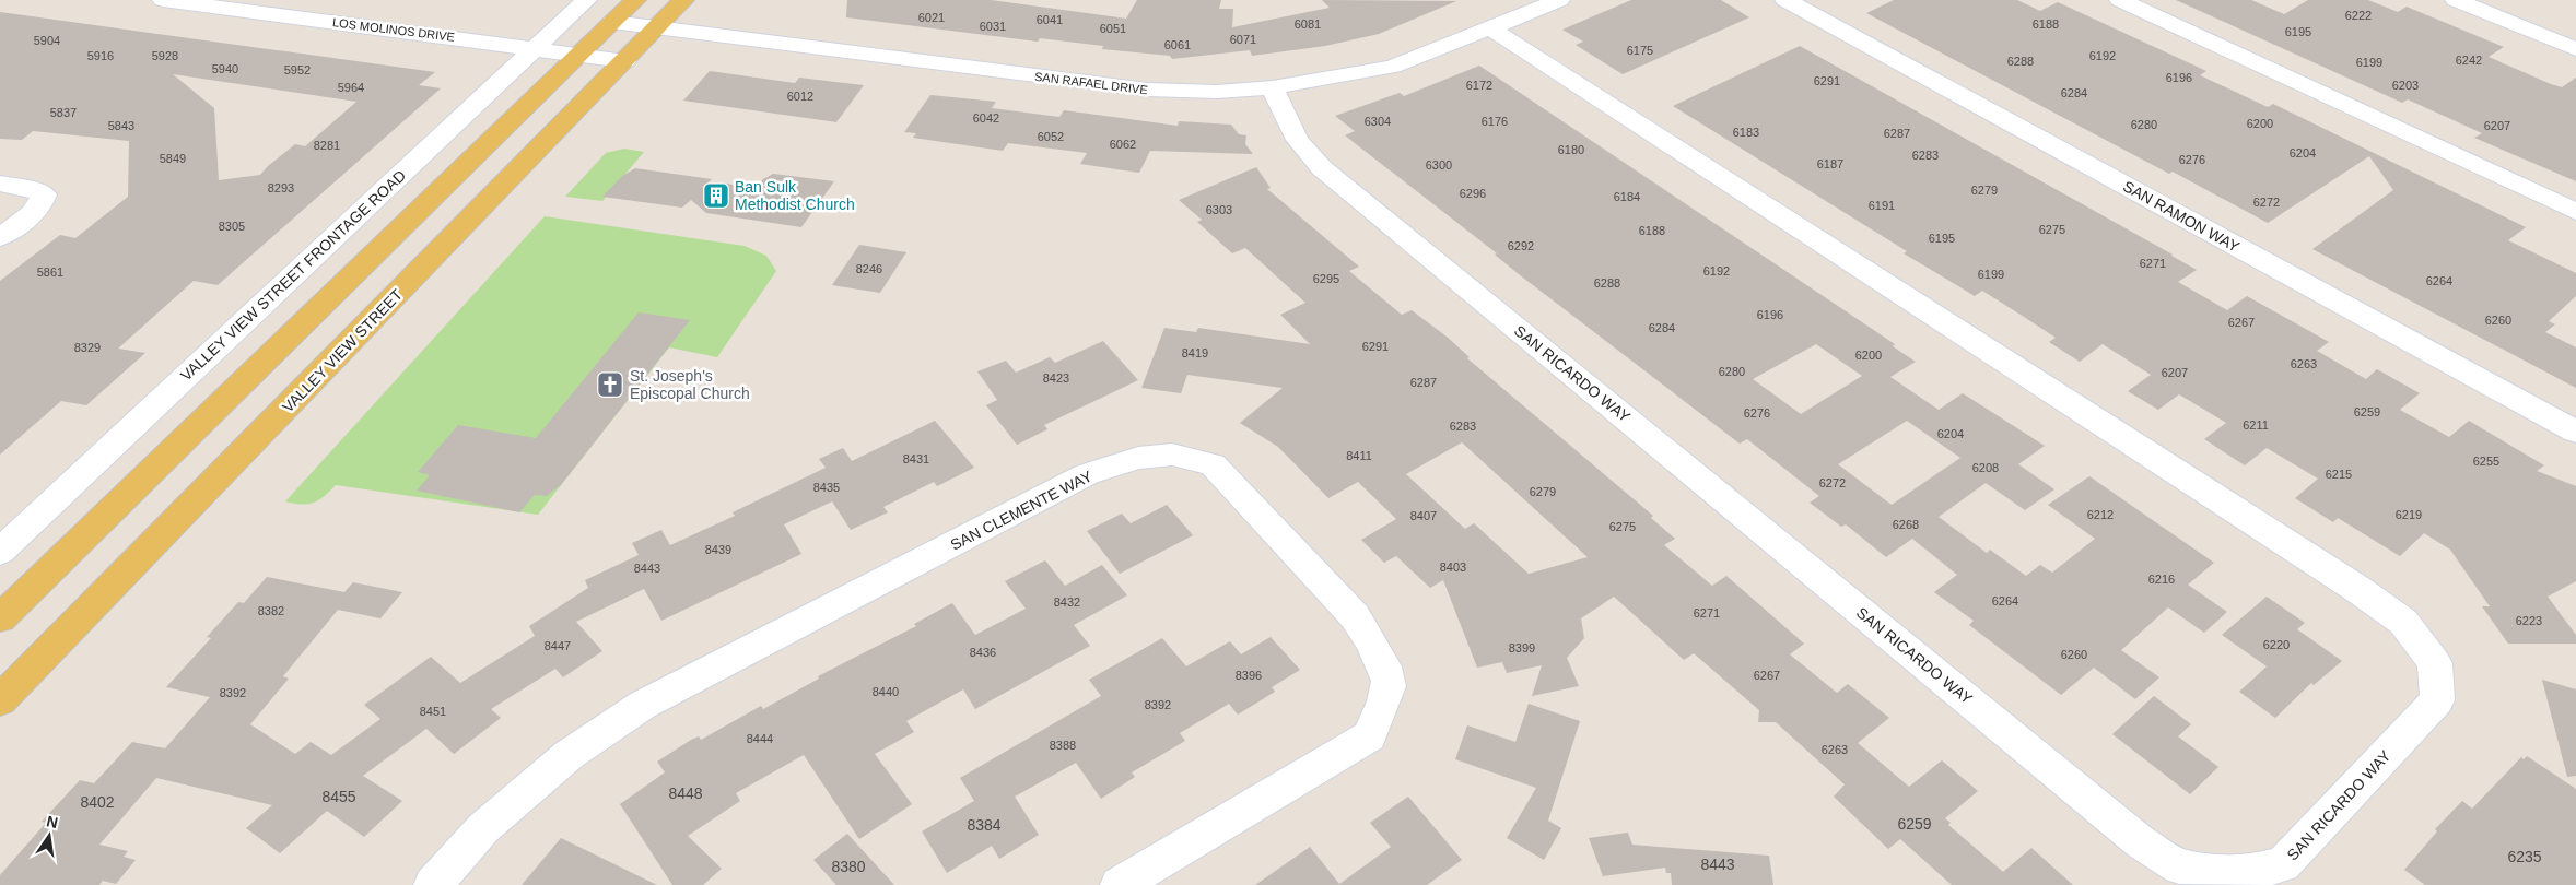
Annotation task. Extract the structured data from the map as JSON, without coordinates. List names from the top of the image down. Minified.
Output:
{"streets":{"main road":["VALLEY VIEW STREET"],"street":["LOS MOLINOS DRIVE","SAN RAFAEL DRIVE","SAN RAMON WAY","VALLEY VIEW STREET FRONTAGE ROAD","SAN RICARDO WAY","SAN CLEMENTE WAY"]},"crossings":[["LOS MOLINOS DRIVE","VALLEY VIEW STREET FRONTAGE ROAD"],["LOS MOLINOS DRIVE","VALLEY VIEW STREET"],["SAN RAFAEL DRIVE","VALLEY VIEW STREET"],["SAN RAFAEL DRIVE","SAN RICARDO WAY"]],"places":{"building":["Ban Sulk Methodist Church"],"church":["St. Joseph's Episcopal Church"]},"house_numbers":["6222","6021","6041","6081","6188","6031","6051","6195","6071","5904","6061","6175","5916","5928","6192","6242","6288","6199","5940","5952","6196","6291","6172","6203","5964","6284","6012","5837","6042","6304","6176","6200","6280","5843","6207","6183","6287","6052","6062","8281","6180","6204","6283","5849","6276","6187","6300","8293","6279","6296","6184","6272","6191","6303","8305","6275","6188","6195","6292","6271","8246","6192","5861","6199","6295","6264","6288","6196","6260","6267","6284","6291","8329","8419","6200","6263","6280","6207","8423","6287","6259","6276","6211","6283","6204","8411","8431","6255","6208","6215","6272","8435","6279","6212","6219","8407","6268","6275","8439","8403","8443","6216","6264","8432","8382","6271","6223","6220","8447","8399","8436","6260","8396","6267","8440","8392","8392","8451","8444","8388","6263","8448","8455","8402","6259","8384","6235","8443","8380"],"north":"top"}
